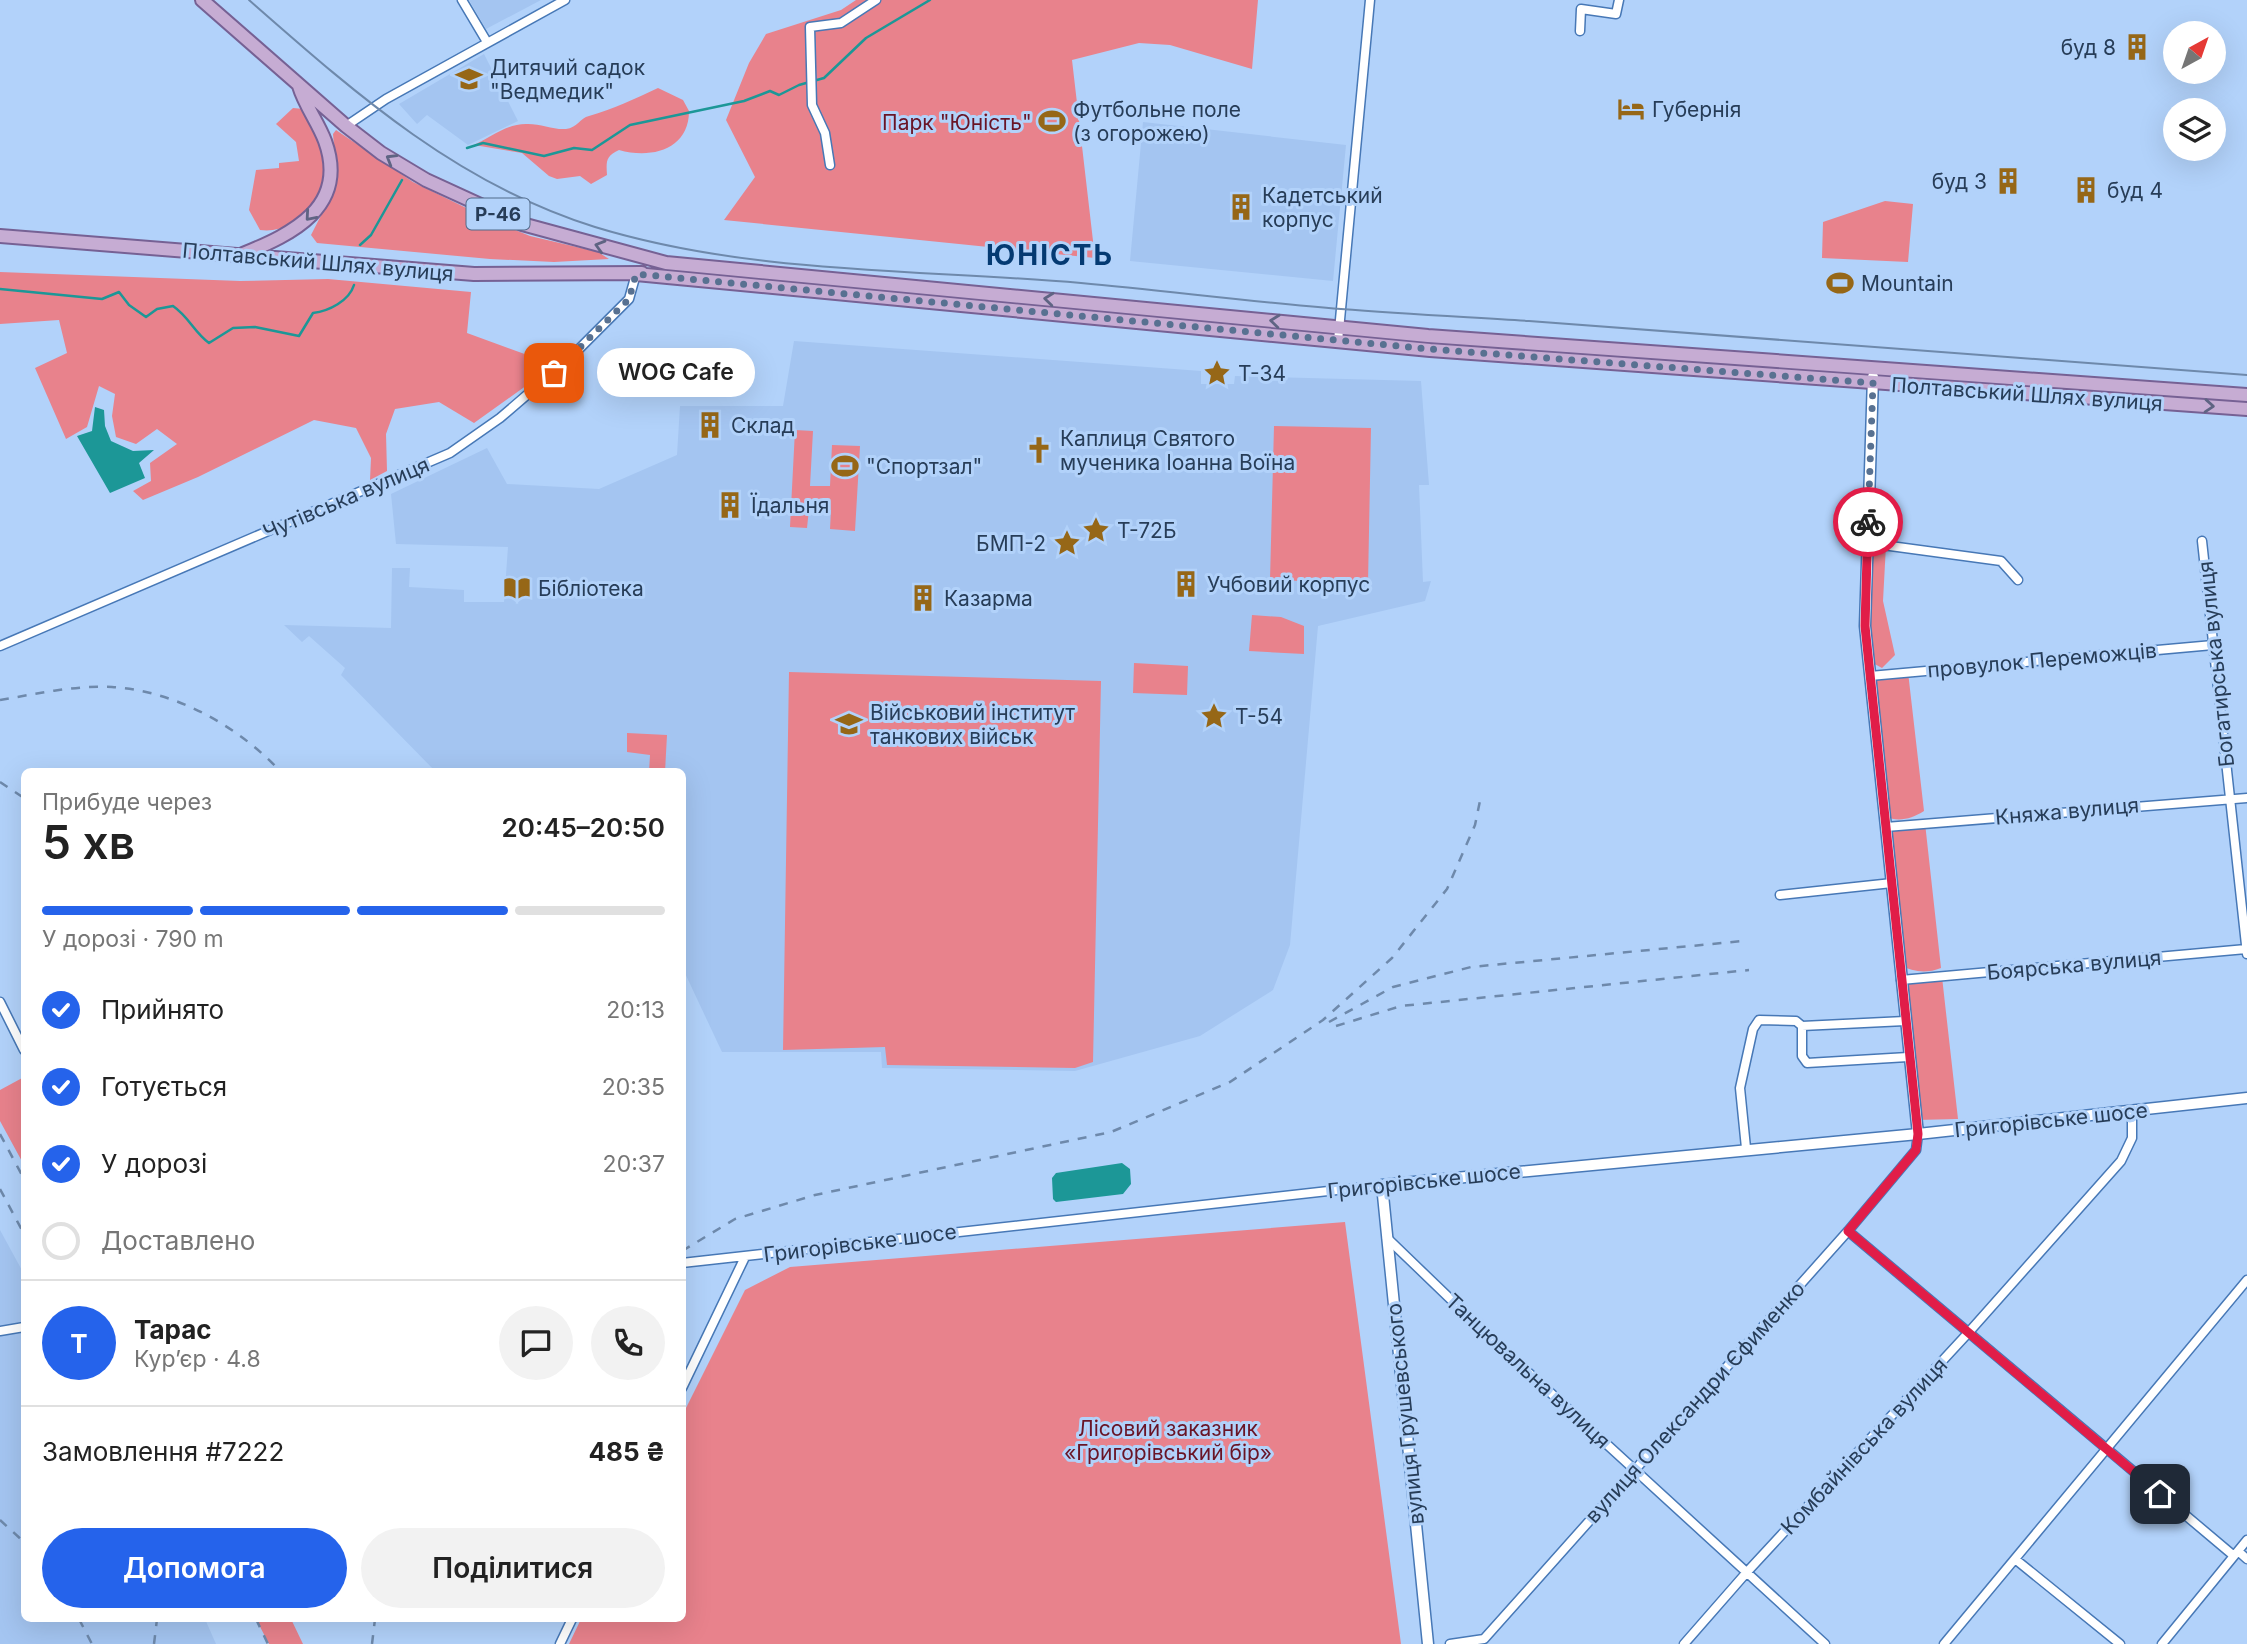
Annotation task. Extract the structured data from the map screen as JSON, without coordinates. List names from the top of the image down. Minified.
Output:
{"streets":{"main road":["Р-46","Полтавський Шлях вулиця"],"street":["Чутівська вулиця","провулок Переможців","Богатирська вулиця","Княжа вулиця","Боярська вулиця","Григорівське шосе","Танцювальна вулиця","вулиця Олександри Єфименко","вулиця Грушевського","Комбайнівська вулиця"]},"crossings":[["Р-46","Полтавський Шлях вулиця"],["Полтавський Шлях вулиця","Чутівська вулиця"],["провулок Переможців","Богатирська вулиця"],["Богатирська вулиця","Княжа вулиця"],["Богатирська вулиця","Боярська вулиця"],["Григорівське шосе","вулиця Олександри Єфименко"],["Григорівське шосе","вулиця Грушевського"],["Григорівське шосе","Комбайнівська вулиця"],["Танцювальна вулиця","вулиця Олександри Єфименко"],["Танцювальна вулиця","вулиця Грушевського"],["Танцювальна вулиця","Комбайнівська вулиця"]],"districts":["ЮНІСТЬ"],"parks":["Парк \"Юність\"","Лісовий заказник «Григорівський бір»"],"places":{"building":["буд 8","буд 3","буд 4","Кадетський корпус","Склад","Їдальня","Учбовий корпус","Казарма"],"school or university":["Дитячий садок \"Ведмедик\"","Військовий інститут танкових військ"],"hotel":["Губернія"],"sports":["Футбольне поле (з огорожею)","Mountain","\"Спортзал\""],"other":["WOG Cafe"],"place":["T-34","Т-72Б","БМП-2","Т-54"],"church":["Каплиця Святого мученика Іоанна Воїна"],"library":["Бібліотека"]},"north":"top right","page":{"bubble":"WOG Cafe","heading":["5 хв","Прибуде через","20:45–20:50"],"panel":["Тарас","Кур’єр · 4.8","Замовлення #7222","485 ₴"],"bar":"У дорозі · 790 m","list":[["Прийнято","20:13"],["Готується","20:35"],["У дорозі","20:37"],"Доставлено"],"round":"Т","buttons":["Допомога","Поділитися"]}}
